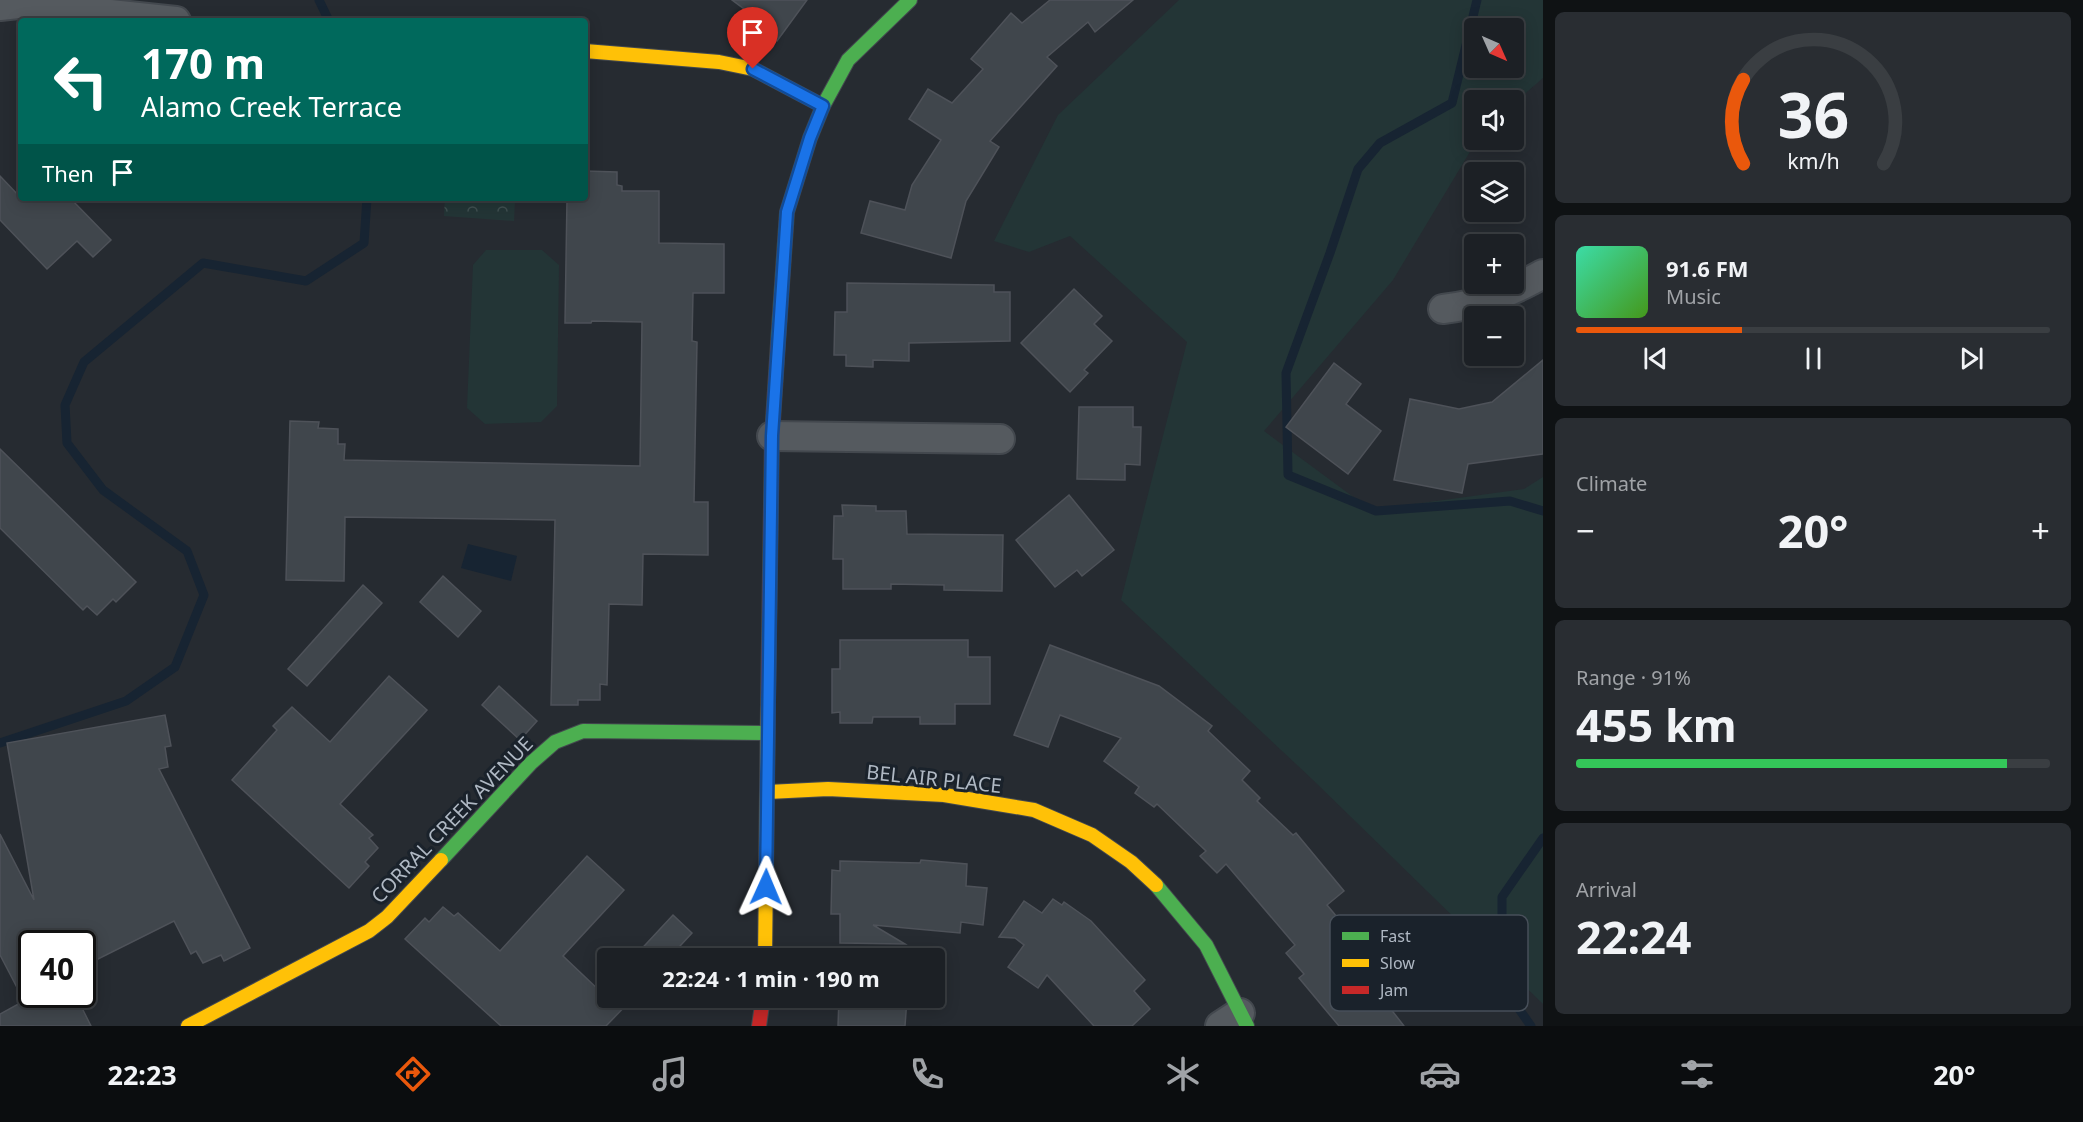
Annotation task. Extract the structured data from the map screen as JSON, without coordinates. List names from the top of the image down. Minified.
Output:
{"streets":{"street":["BEL AIR PLACE","CORRAL CREEK AVENUE"]},"legend":["Fast","Slow","Jam"],"north":"bottom right","page":{"map_buttons":["+","−"],"turn":["170 m","Alamo Creek Terrace"],"then":"Then","song":["91.6 FM","Music"],"tile":["Climate",["Range · 91%","455 km"],["Arrival","22:24"]],"heat":["−","20°","+"],"limit":"40","trip":"22:24 · 1 min · 190 m","tabs":["22:23","20°"],"gauge":["36","km/h"]}}
